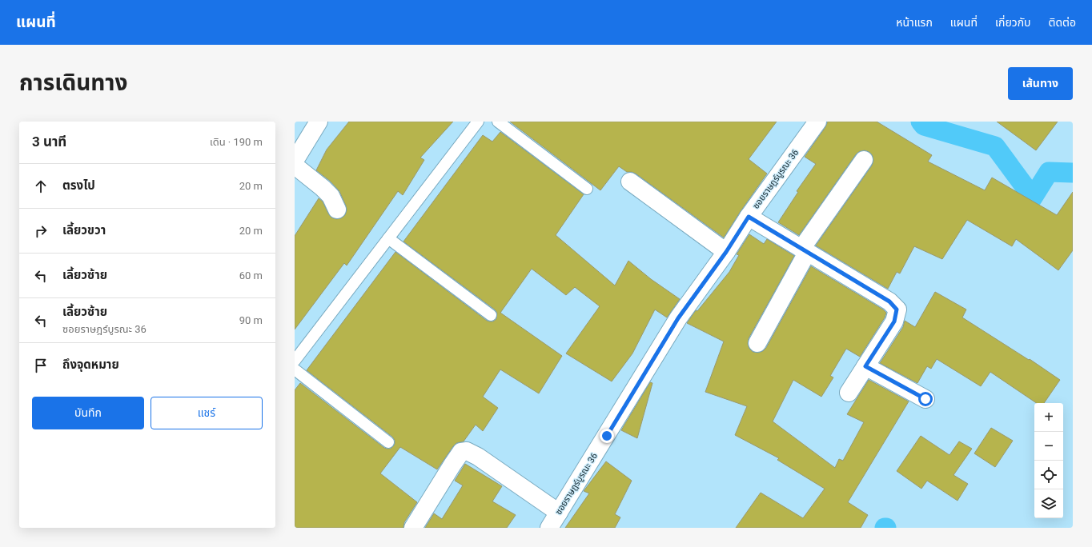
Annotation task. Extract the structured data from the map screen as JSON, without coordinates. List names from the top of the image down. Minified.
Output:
{"streets":{"main road":["ซอยราษฎร์บูรณะ 36"]},"page":{"header":"แผนที่","nav":["หน้าแรก","แผนที่","เกี่ยวกับ","ติดต่อ"],"title":"การเดินทาง","buttons":["เส้นทาง",["บันทึก","แชร์"]],"heading":["3 นาที","เดิน · 190 m"],"list":[["ตรงไป","20 m"],["เลี้ยวขวา","20 m"],["เลี้ยวซ้าย","60 m"],["เลี้ยวซ้าย","ซอยราษฎร์บูรณะ 36","90 m"],"ถึงจุดหมาย"],"map_buttons":["+","−"]}}
